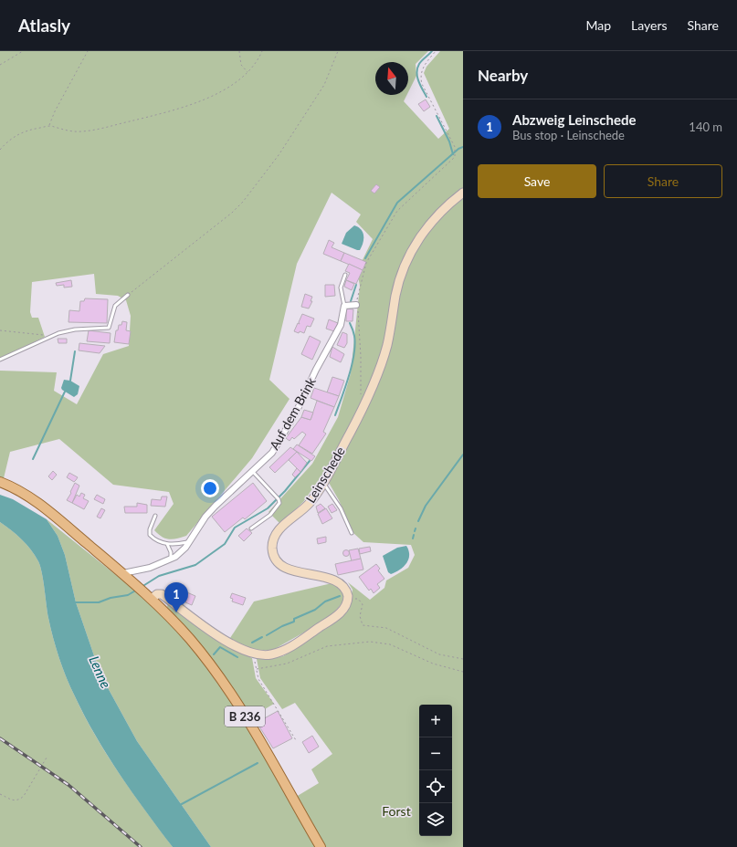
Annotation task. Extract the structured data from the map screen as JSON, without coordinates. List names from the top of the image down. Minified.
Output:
{"streets":{"main road":["Leinschede","B 236"],"street":["Auf dem Brink"]},"crossings":[["Auf dem Brink","B 236"]],"water":["Lenne"],"parks":["Forst"],"north":"top","page":{"header":"Atlasly","nav":["Map","Layers","Share"],"heading":"Nearby","list":[{"mark":"1","name":"Abzweig Leinschede","note":"Bus stop · Leinschede","value":"140 m"}],"buttons":["Save","Share"],"pins":"1","map_buttons":["+","−"]}}
